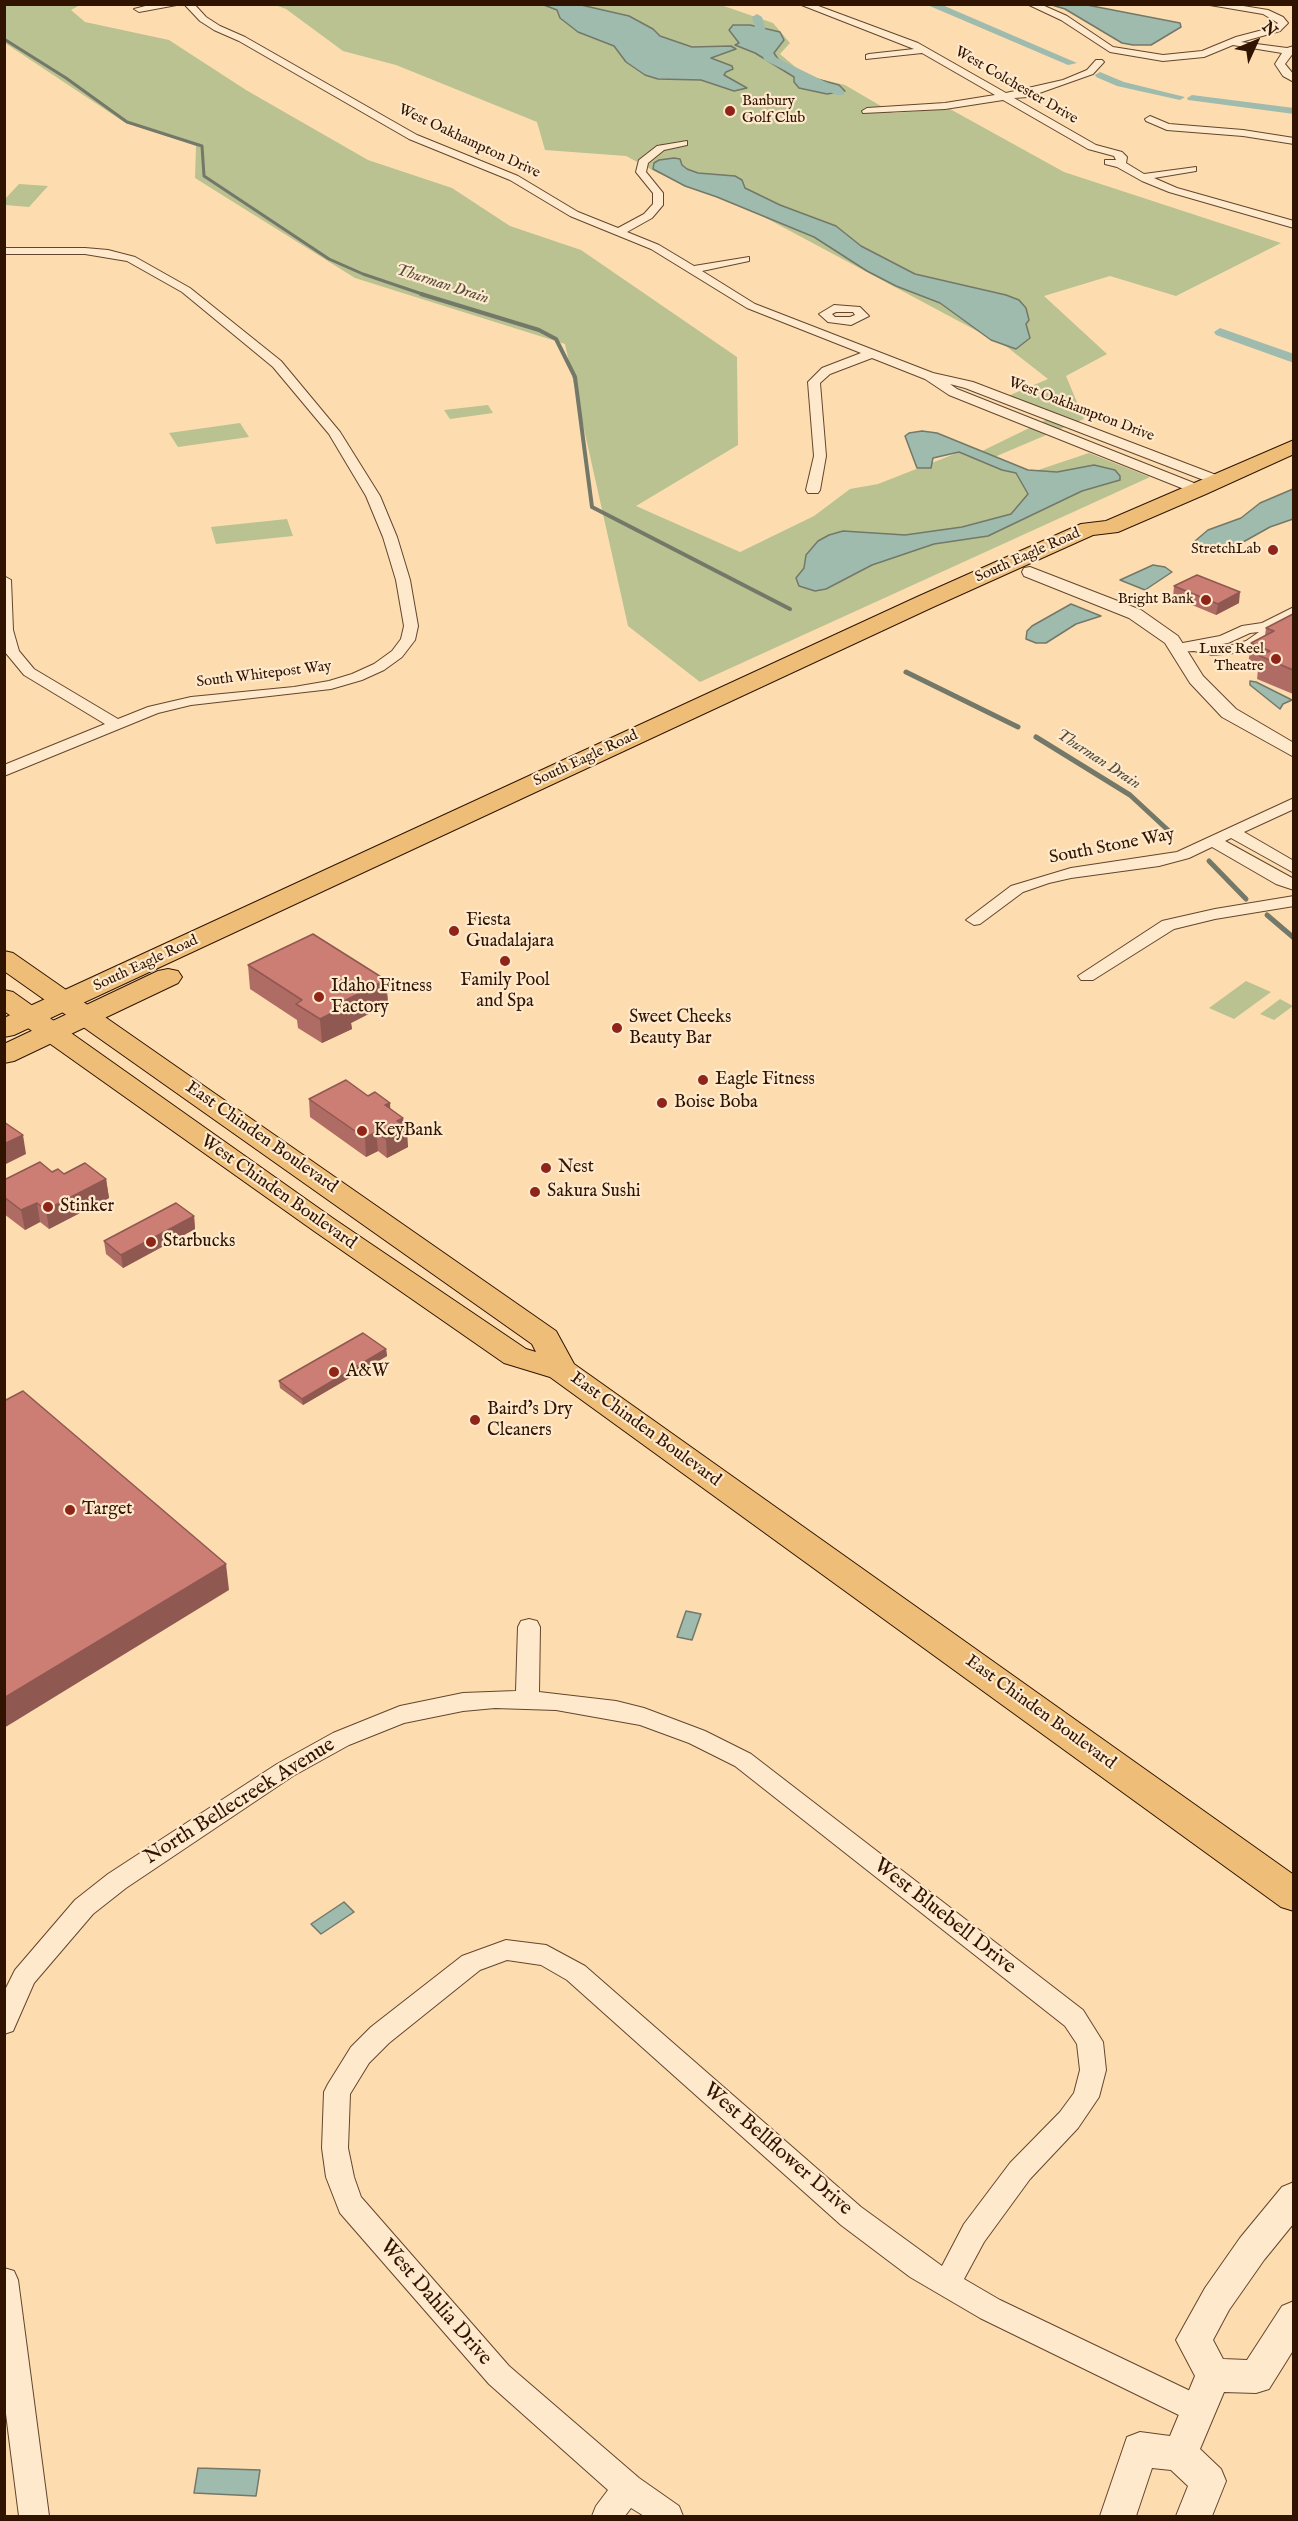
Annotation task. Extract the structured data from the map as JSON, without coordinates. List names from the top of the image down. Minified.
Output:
{"streets":{"highway":["South Eagle Road"],"main road":["East Chinden Boulevard","West Chinden Boulevard"],"street":["West Colchester Drive","West Oakhampton Drive","South Whitepost Way","South Stone Way","North Bellecreek Avenue","West Bluebell Drive","West Bellflower Drive","West Dahlia Drive"]},"crossings":[["West Oakhampton Drive","South Eagle Road"],["South Eagle Road","East Chinden Boulevard"],["East Chinden Boulevard","West Chinden Boulevard"],["North Bellecreek Avenue","West Bluebell Drive"],["West Bluebell Drive","West Bellflower Drive"],["West Bellflower Drive","West Dahlia Drive"]],"water":["Thurman Drain"],"places":["Banbury Golf Club","StretchLab","Bright Bank","Luxe Reel Theatre","Fiesta Guadalajara","Family Pool and Spa","Idaho Fitness Factory","Sweet Cheeks Beauty Bar","Eagle Fitness","Boise Boba","KeyBank","Nest","Sakura Sushi","Stinker","Starbucks","A&W","Baird's Dry Cleaners","Target"],"north":"top right"}
